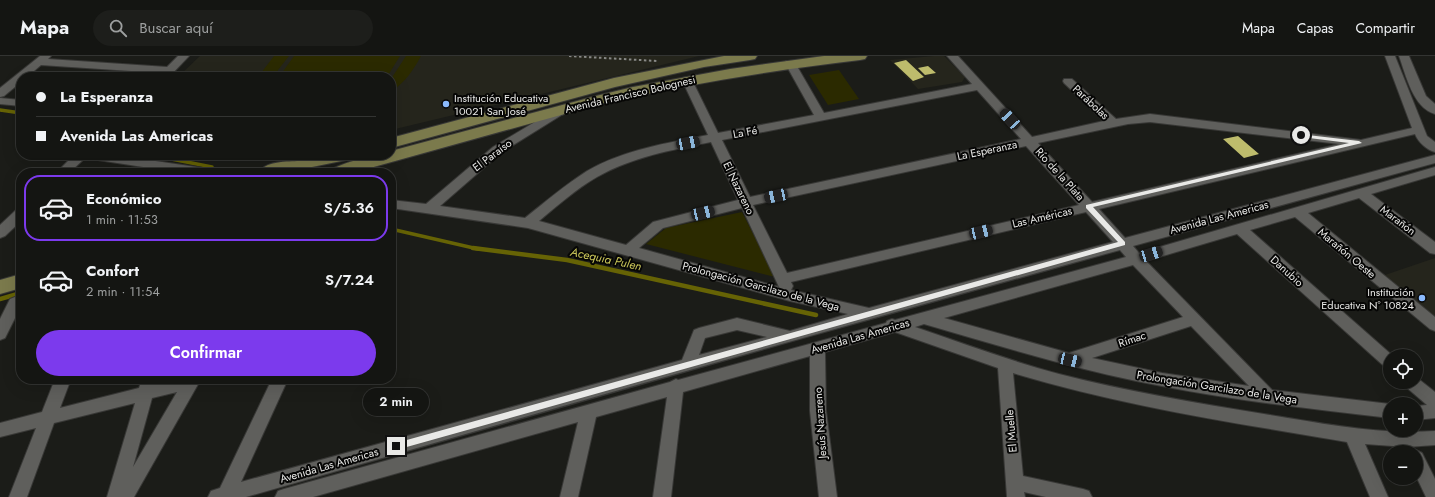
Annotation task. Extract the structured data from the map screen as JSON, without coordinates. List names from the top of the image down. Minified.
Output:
{"streets":{"main road":["Avenida Francisco Bolognesi"],"street":["Parábolas","La Fé","La Esperanza","El Paraíso","Río de la Plata","El Nazareno","Las Américas","Avenida Las Americas","Marañón","Marañón Oeste","Danubio","Prolongación Garcilazo de la Vega","Rímac","Jesús Nazareno","El Muelle"]},"crossings":[["Avenida Francisco Bolognesi","El Paraíso"],["Avenida Francisco Bolognesi","El Nazareno"],["Parábolas","La Esperanza"],["La Fé","Río de la Plata"],["La Fé","El Nazareno"],["La Fé","Prolongación Garcilazo de la Vega"],["La Esperanza","Río de la Plata"],["La Esperanza","El Nazareno"],["La Esperanza","Las Américas"],["La Esperanza","Prolongación Garcilazo de la Vega"],["El Paraíso","Prolongación Garcilazo de la Vega"],["Río de la Plata","Las Américas"],["Río de la Plata","Avenida Las Americas"],["Río de la Plata","Prolongación Garcilazo de la Vega"],["Río de la Plata","Rímac"],["El Nazareno","Las Américas"],["El Nazareno","Prolongación Garcilazo de la Vega"],["Avenida Las Americas","Marañón"],["Avenida Las Americas","Marañón Oeste"],["Avenida Las Americas","Danubio"],["Avenida Las Americas","Prolongación Garcilazo de la Vega"],["Avenida Las Americas","Jesús Nazareno"],["Prolongación Garcilazo de la Vega","Rímac"]],"water":["Acequia Pulen"],"places":["Institución Educativa 10021 San José","Institución Educativa Nº 10824"],"page":{"header":"Mapa","search":"Buscar aquí","nav":["Mapa","Capas","Compartir"],"banner":["La Esperanza","Avenida Las Americas"],"list":[{"name":"Económico","note":"1 min · 11:53","value":"S/5.36"},{"name":"Confort","note":"2 min · 11:54","value":"S/7.24"}],"buttons":"Confirmar","map_buttons":["+","−"],"bubble":"2 min"}}
